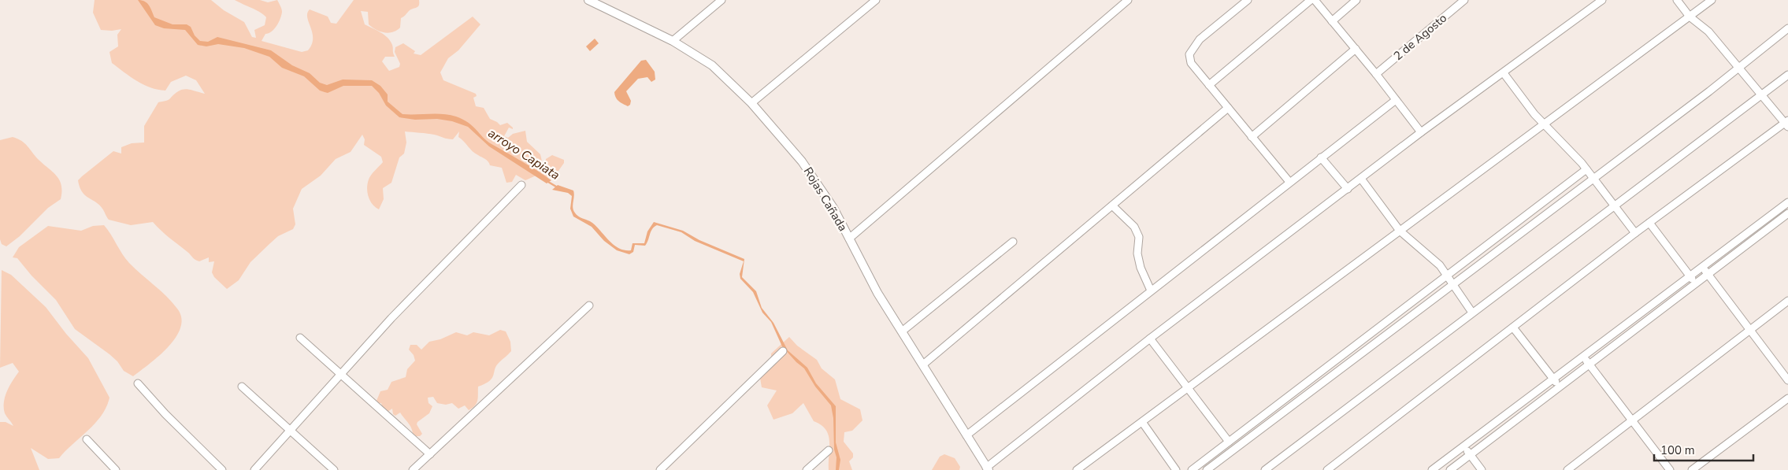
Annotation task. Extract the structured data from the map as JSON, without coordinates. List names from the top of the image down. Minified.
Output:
{"streets":{"main road":["Rojas Cañada"],"street":["2 de Agosto"]},"water":["arroyo Capiata"],"scale_bar":"100 m"}
